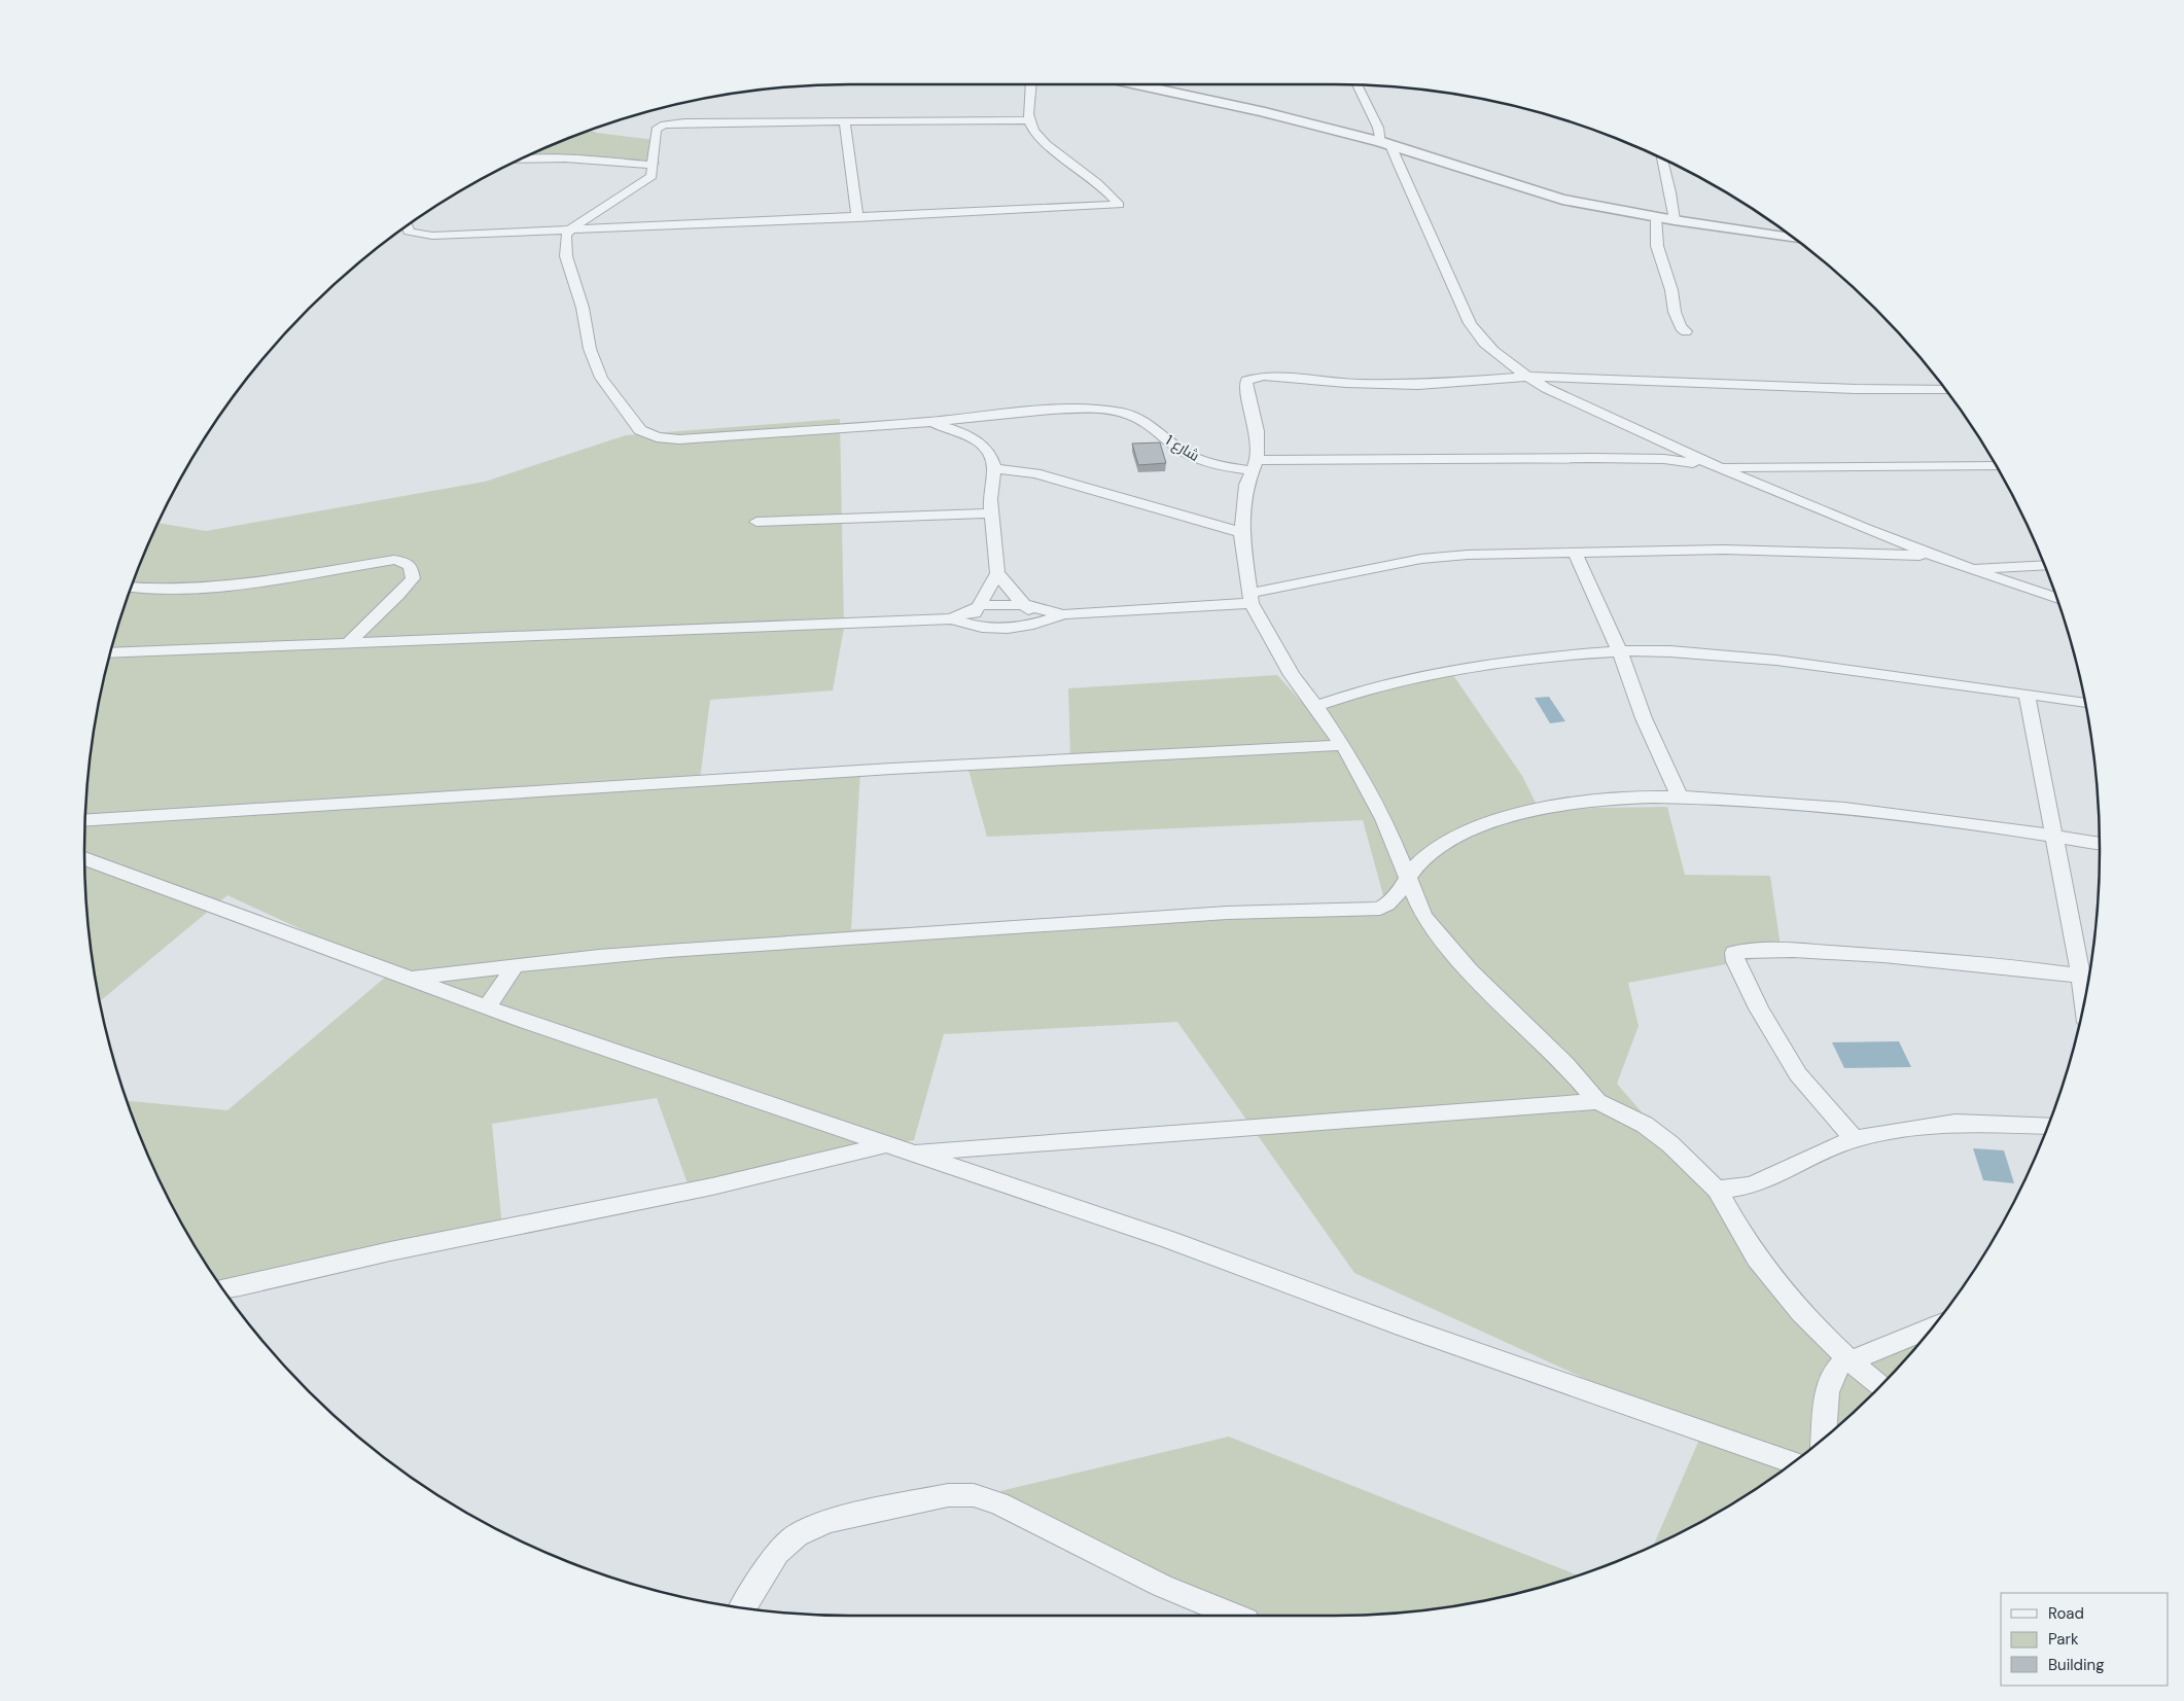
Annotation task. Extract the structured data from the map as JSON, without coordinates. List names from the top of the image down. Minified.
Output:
{"streets":{"street":["شارع 1"]},"legend":["Road","Park","Building"]}
